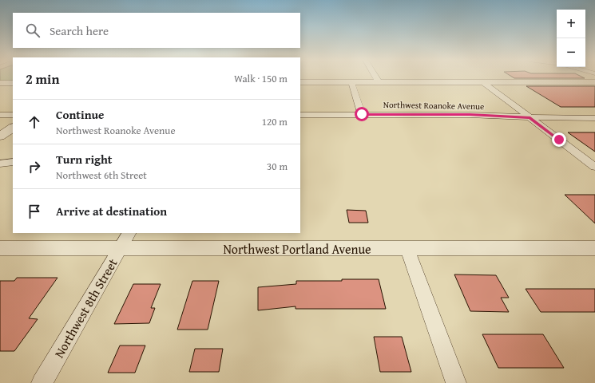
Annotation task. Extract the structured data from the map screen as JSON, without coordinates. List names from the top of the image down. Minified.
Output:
{"streets":{"street":["Northwest Roanoke Avenue","Northwest Portland Avenue","Northwest 8th Street"]},"crossings":[["Northwest Portland Avenue","Northwest 8th Street"]],"page":{"map_buttons":["+","−"],"search":"Search here","heading":["2 min","Walk · 150 m"],"list":[["Continue","Northwest Roanoke Avenue","120 m"],["Turn right","Northwest 6th Street","30 m"],"Arrive at destination"]}}
